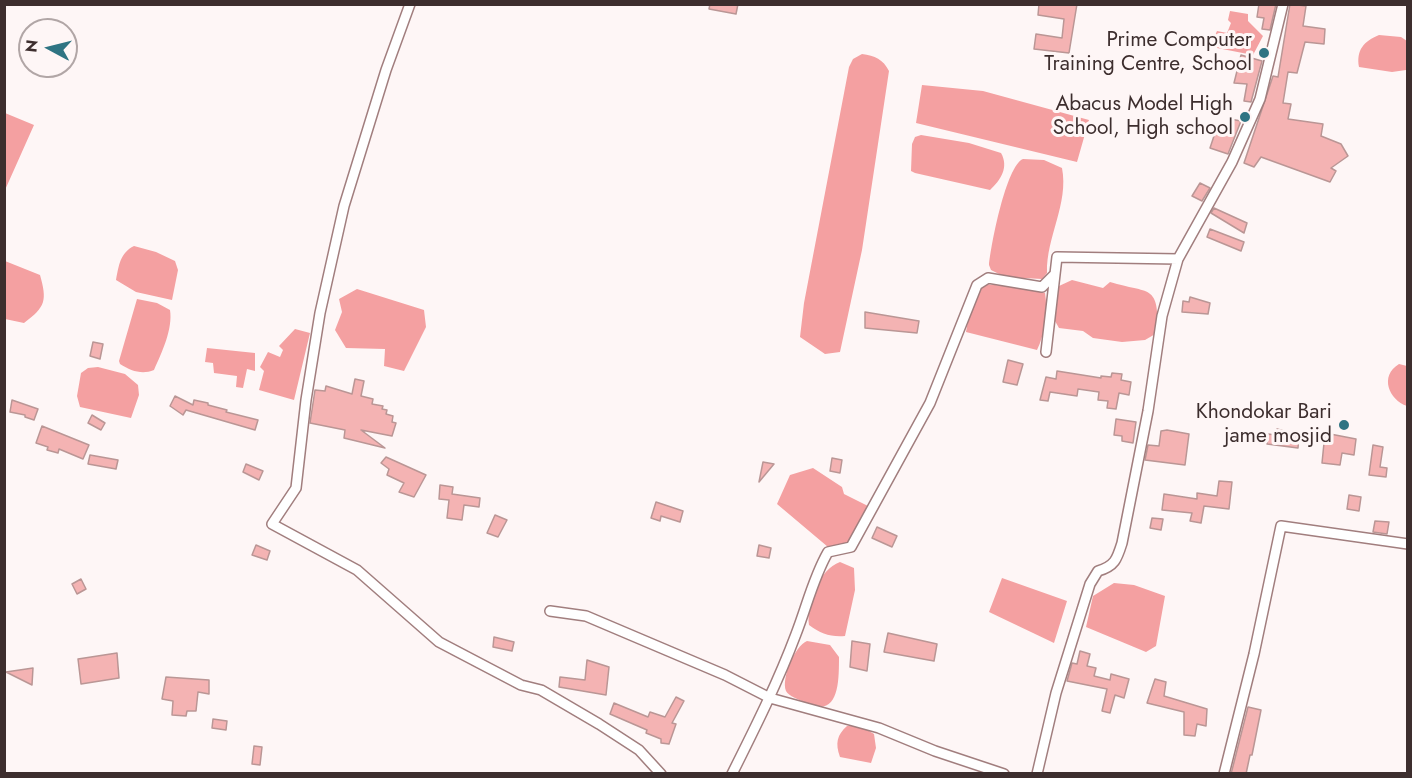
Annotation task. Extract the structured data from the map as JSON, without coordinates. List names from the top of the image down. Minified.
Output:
{"places":["Prime Computer Training Centre, School","Abacus Model High School, High school","Khondokar Bari jame mosjid"],"north":"left"}
